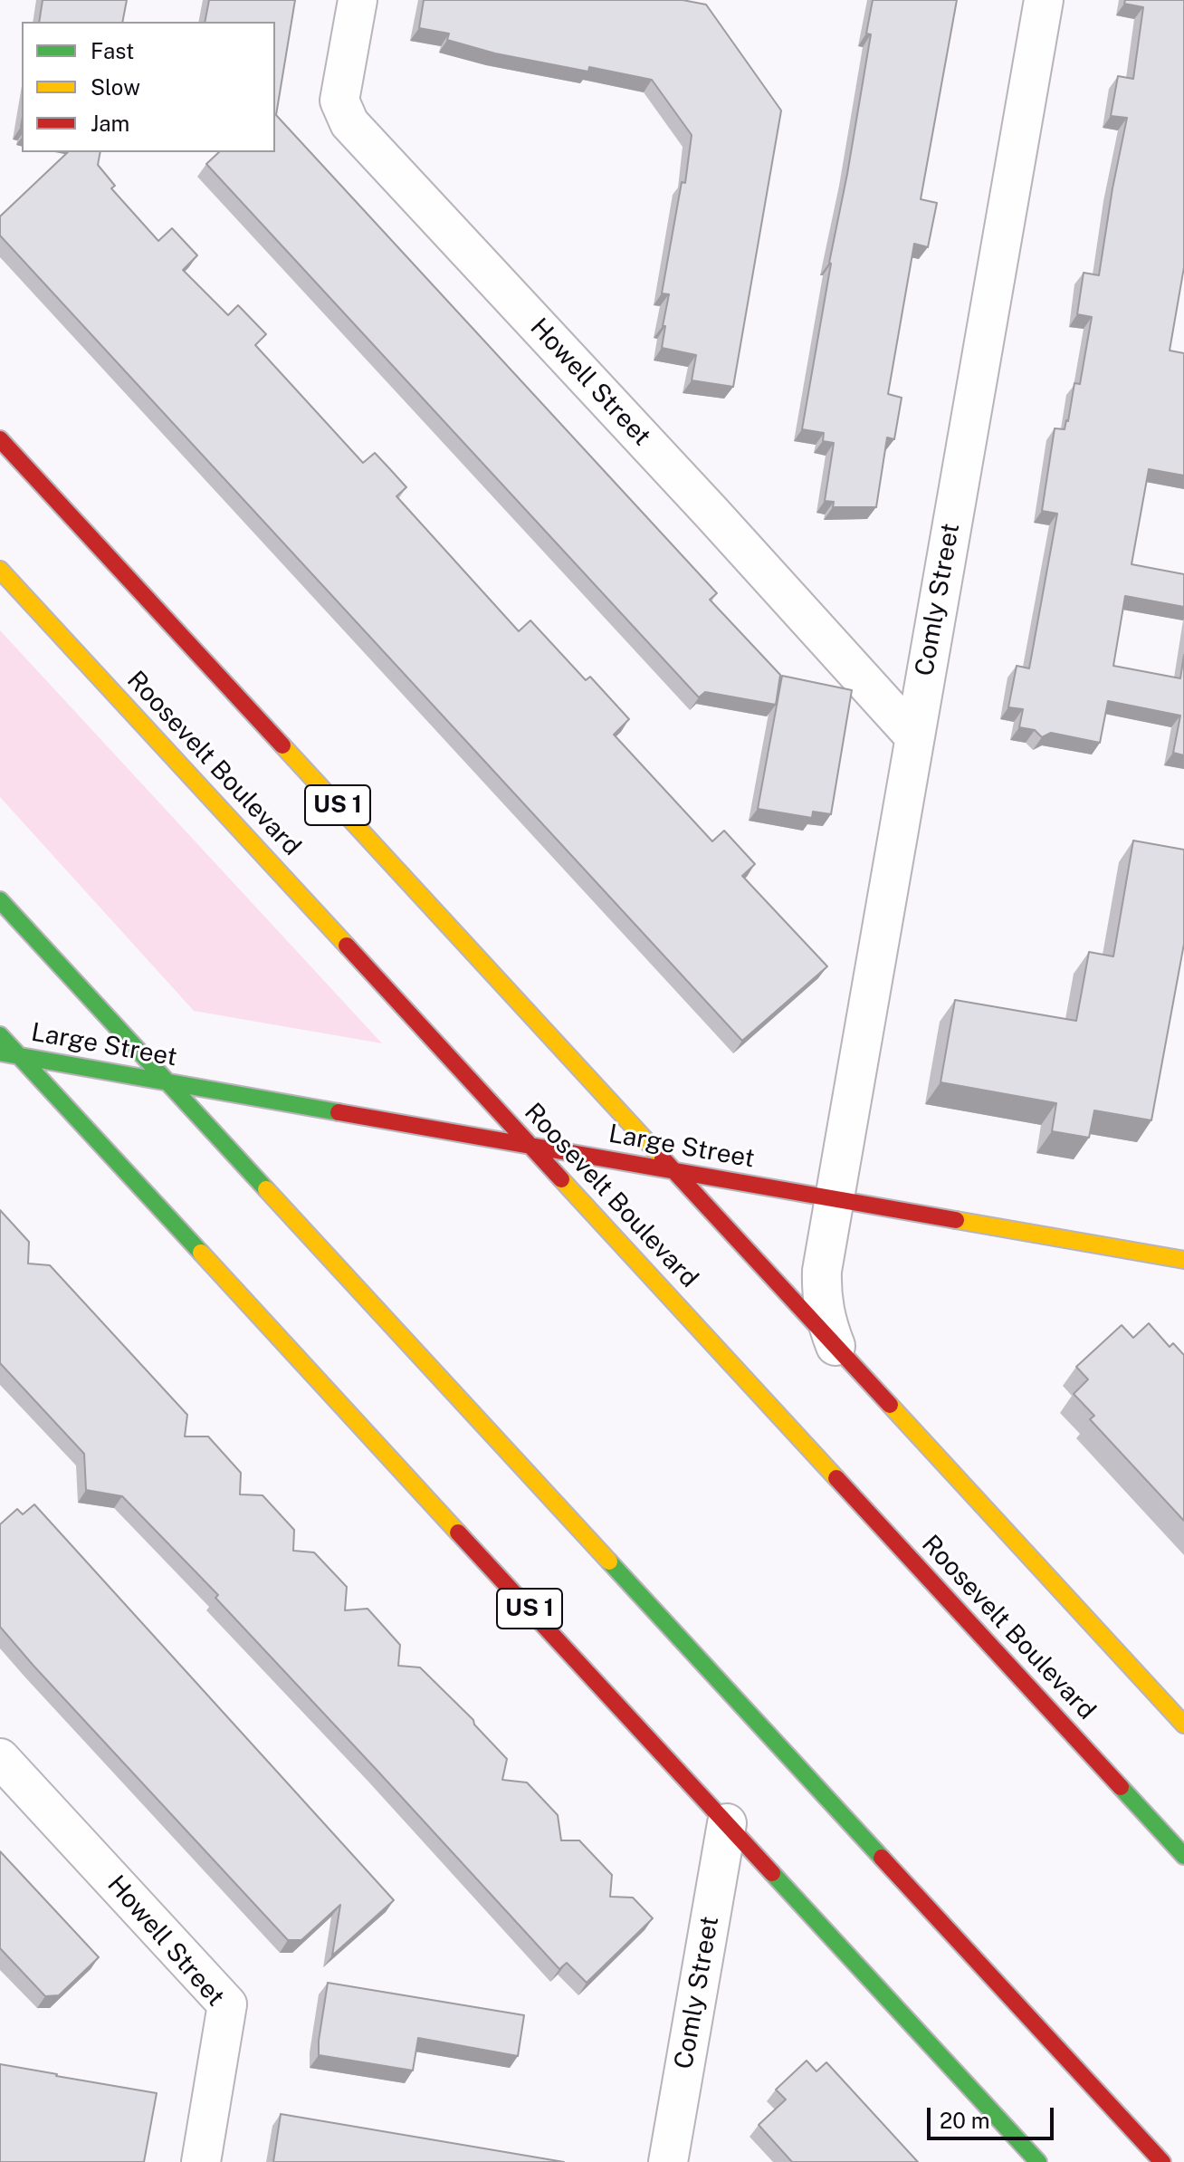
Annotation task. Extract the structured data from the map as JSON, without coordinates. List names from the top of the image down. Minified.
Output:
{"streets":{"main road":["Roosevelt Boulevard","US 1","Large Street"],"street":["Howell Street","Comly Street"]},"crossings":[["Howell Street","Comly Street"],["Comly Street","US 1"],["Comly Street","Large Street"],["Roosevelt Boulevard","Large Street"],["US 1","Large Street"]],"legend":["Fast","Slow","Jam"],"scale_bar":"20 m"}
